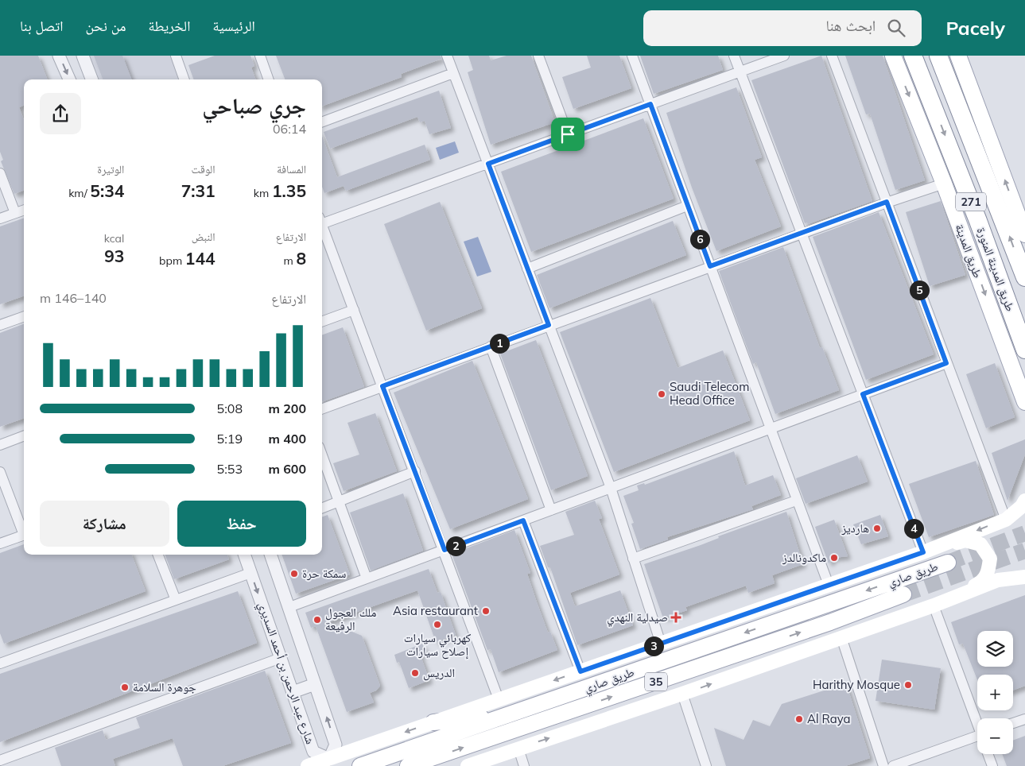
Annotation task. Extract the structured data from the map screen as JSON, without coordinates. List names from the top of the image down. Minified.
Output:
{"streets":{"highway":["271","طريق المدينة المنورة"],"main road":["طريق المدينة","طريق صاري","35"],"street":["شارع عبد الرحمن بن أحمد السديري"]},"places":{"other":["Saudi Telecom Head Office","هارديز","ماكدونالدز","سمكة حرة","Asia restaurant","ملك العجول الرفيعة","كهربائي سيارات إصلاح سيارات","الدريس","Harithy Mosque","جوهرة السلامة","Al Raya"],"health":["صيدلية النهدي"]},"page":{"header":"Pacely","search":"ابحث هنا","nav":["الرئيسية","الخريطة","من نحن","اتصل بنا"],"heading":["جري صباحي","06:14"],"stats":[["المسافة","1.35 km"],["الوقت","7:31"],["الوتيرة","5:34 /km"],["الارتفاع","8 m"],["النبض","144 bpm"],["kcal","93"]],"pins":["6","5","1","4","2","3"],"chart":["الارتفاع","140–146 m"],"list":[{"name":"200 m","note":"5:08"},{"name":"400 m","note":"5:19"},{"name":"600 m","note":"5:53"}],"buttons":["حفظ","مشاركة"],"map_buttons":["+","−"]}}
